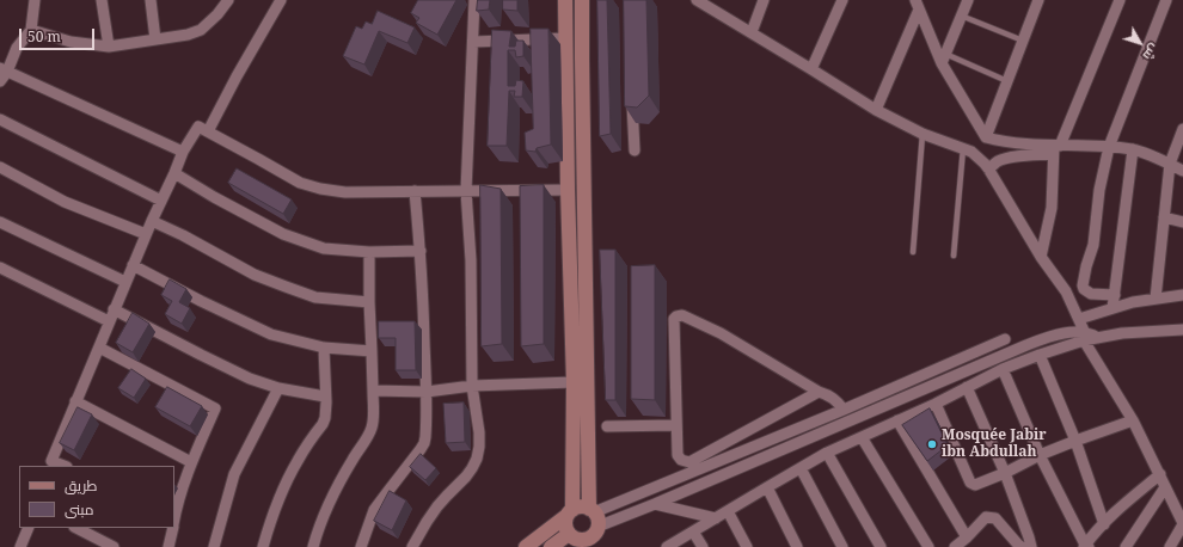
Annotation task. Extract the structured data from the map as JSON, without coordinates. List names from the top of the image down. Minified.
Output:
{"places":["Mosquée Jabir ibn Abdullah"],"legend":["طريق","مبنى"],"scale_bar":"50 m","north":"bottom right"}
